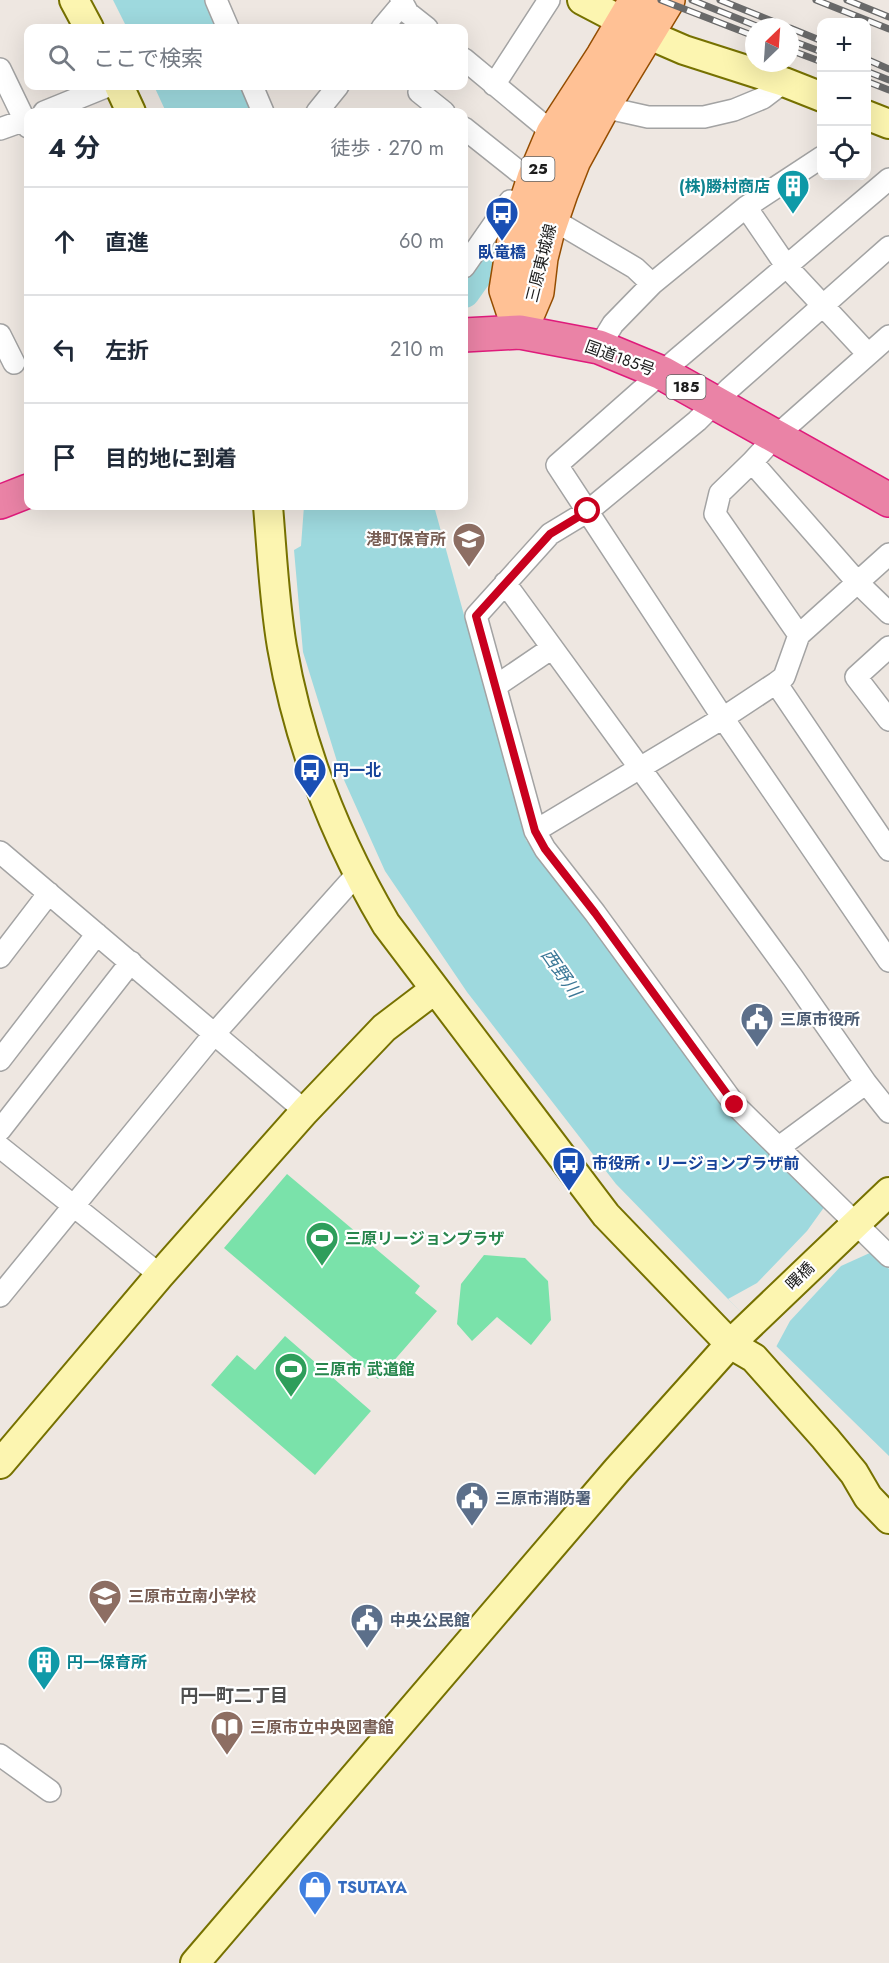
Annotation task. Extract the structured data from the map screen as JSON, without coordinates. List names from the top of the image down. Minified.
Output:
{"streets":{"highway":["国道185号","185"],"main road":["25","三原東城線"],"street":["曙橋"]},"crossings":[["三原東城線","国道185号"]],"districts":["円一町二丁目"],"water":["西野川"],"places":{"building":["(株)勝村商店","円一保育所"],"bus stop":["臥竜橋","円一北","市役所・リージョンプラザ前"],"school or university":["港町保育所","三原市立南小学校"],"public building":["三原市役所","三原市消防署","中央公民館"],"sports":["三原リージョンプラザ","三原市 武道館"],"library":["三原市立中央図書館"],"shop":["TSUTAYA"]},"north":"top right","page":{"map_buttons":["+","−"],"search":"ここで検索","heading":["4 分","徒歩 · 270 m"],"list":[["直進","60 m"],["左折","210 m"],"目的地に到着"]}}
